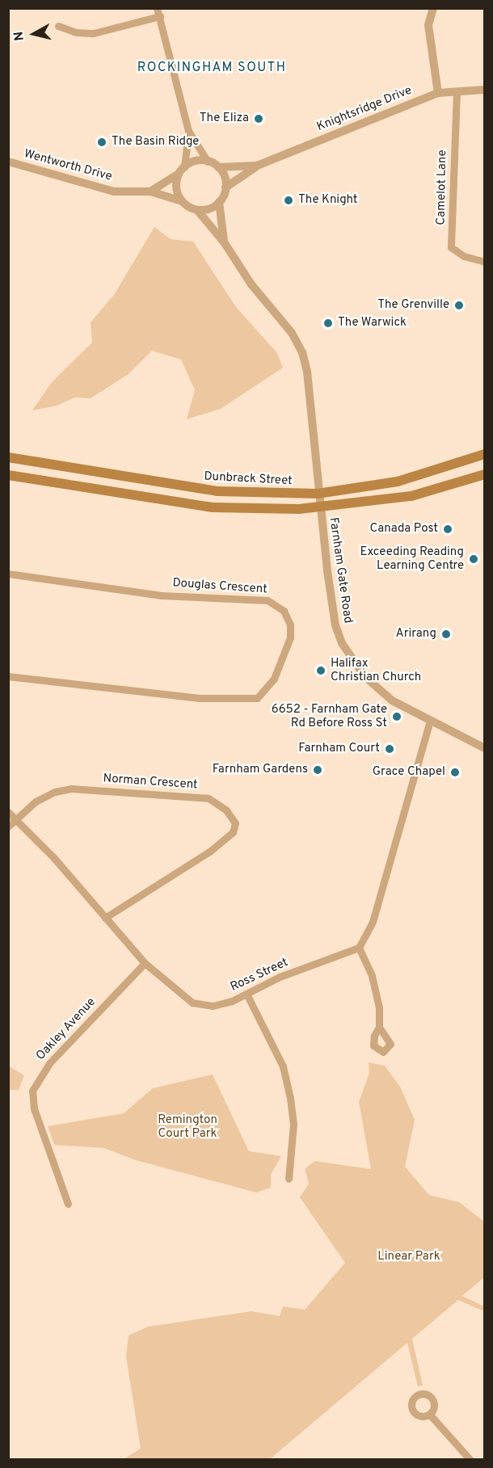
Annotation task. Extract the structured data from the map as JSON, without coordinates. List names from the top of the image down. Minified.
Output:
{"streets":{"main road":["Dunbrack Street"],"street":["Knightsridge Drive","Wentworth Drive","Camelot Lane","Farnham Gate Road","Douglas Crescent","Norman Crescent","Ross Street","Oakley Avenue"]},"crossings":[["Knightsridge Drive","Wentworth Drive"],["Knightsridge Drive","Camelot Lane"],["Knightsridge Drive","Farnham Gate Road"],["Wentworth Drive","Farnham Gate Road"],["Dunbrack Street","Farnham Gate Road"],["Norman Crescent","Ross Street"],["Ross Street","Oakley Avenue"]],"districts":["ROCKINGHAM SOUTH"],"parks":["Remington Court Park","Linear Park"],"places":["The Eliza","The Basin Ridge","The Knight","The Grenville","The Warwick","Canada Post","Exceeding Reading Learning Centre","Arirang","Halifax Christian Church","6652 - Farnham Gate Rd Before Ross St","Farnham Court","Farnham Gardens","Grace Chapel"],"north":"left"}
